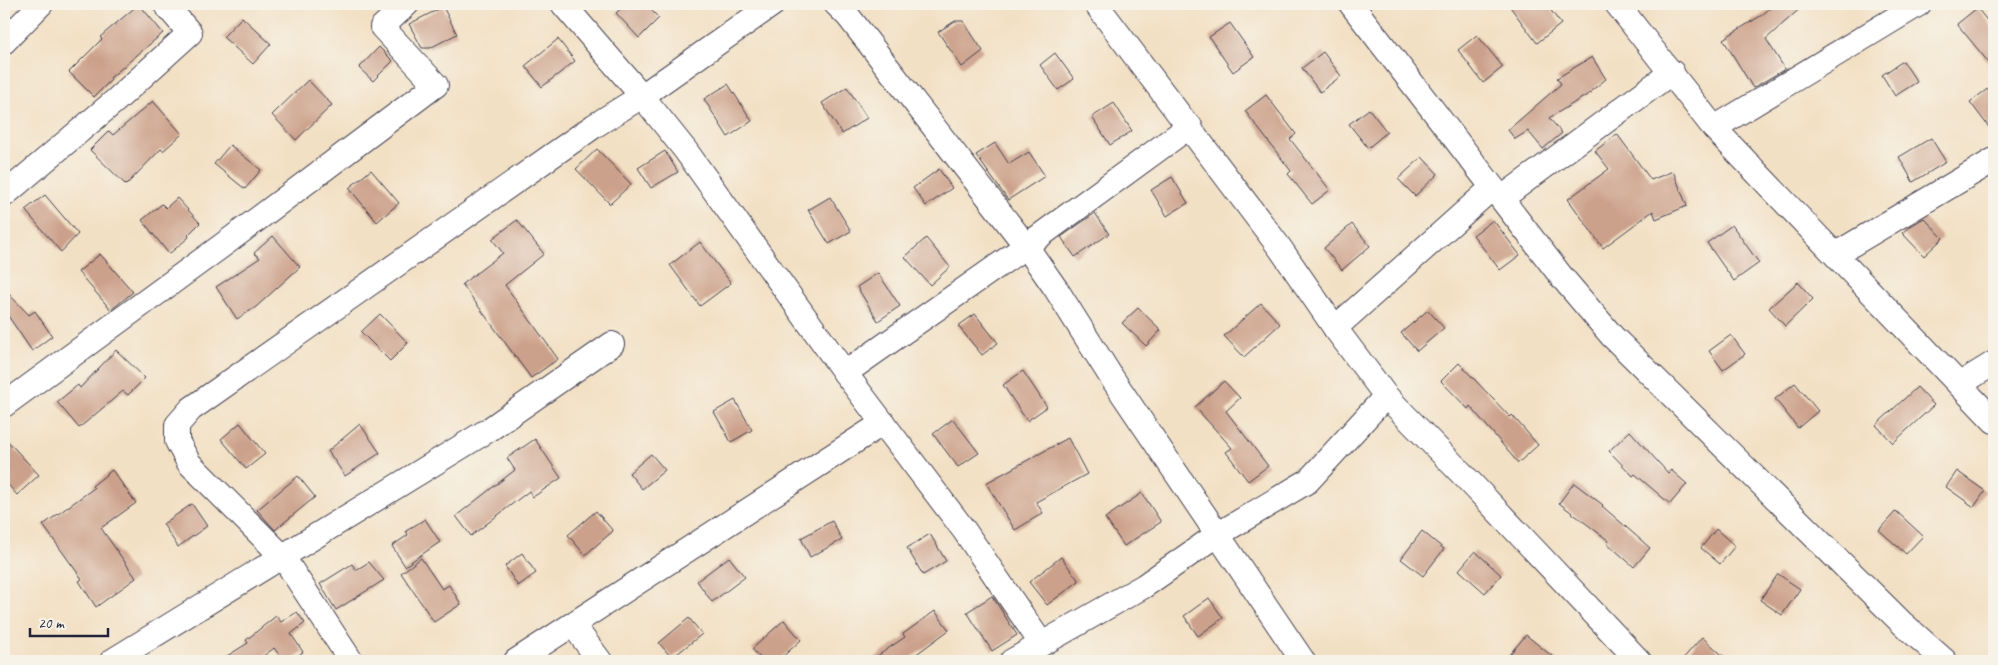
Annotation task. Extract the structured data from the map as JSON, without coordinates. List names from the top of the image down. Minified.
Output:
{"scale_bar":"20 m"}
